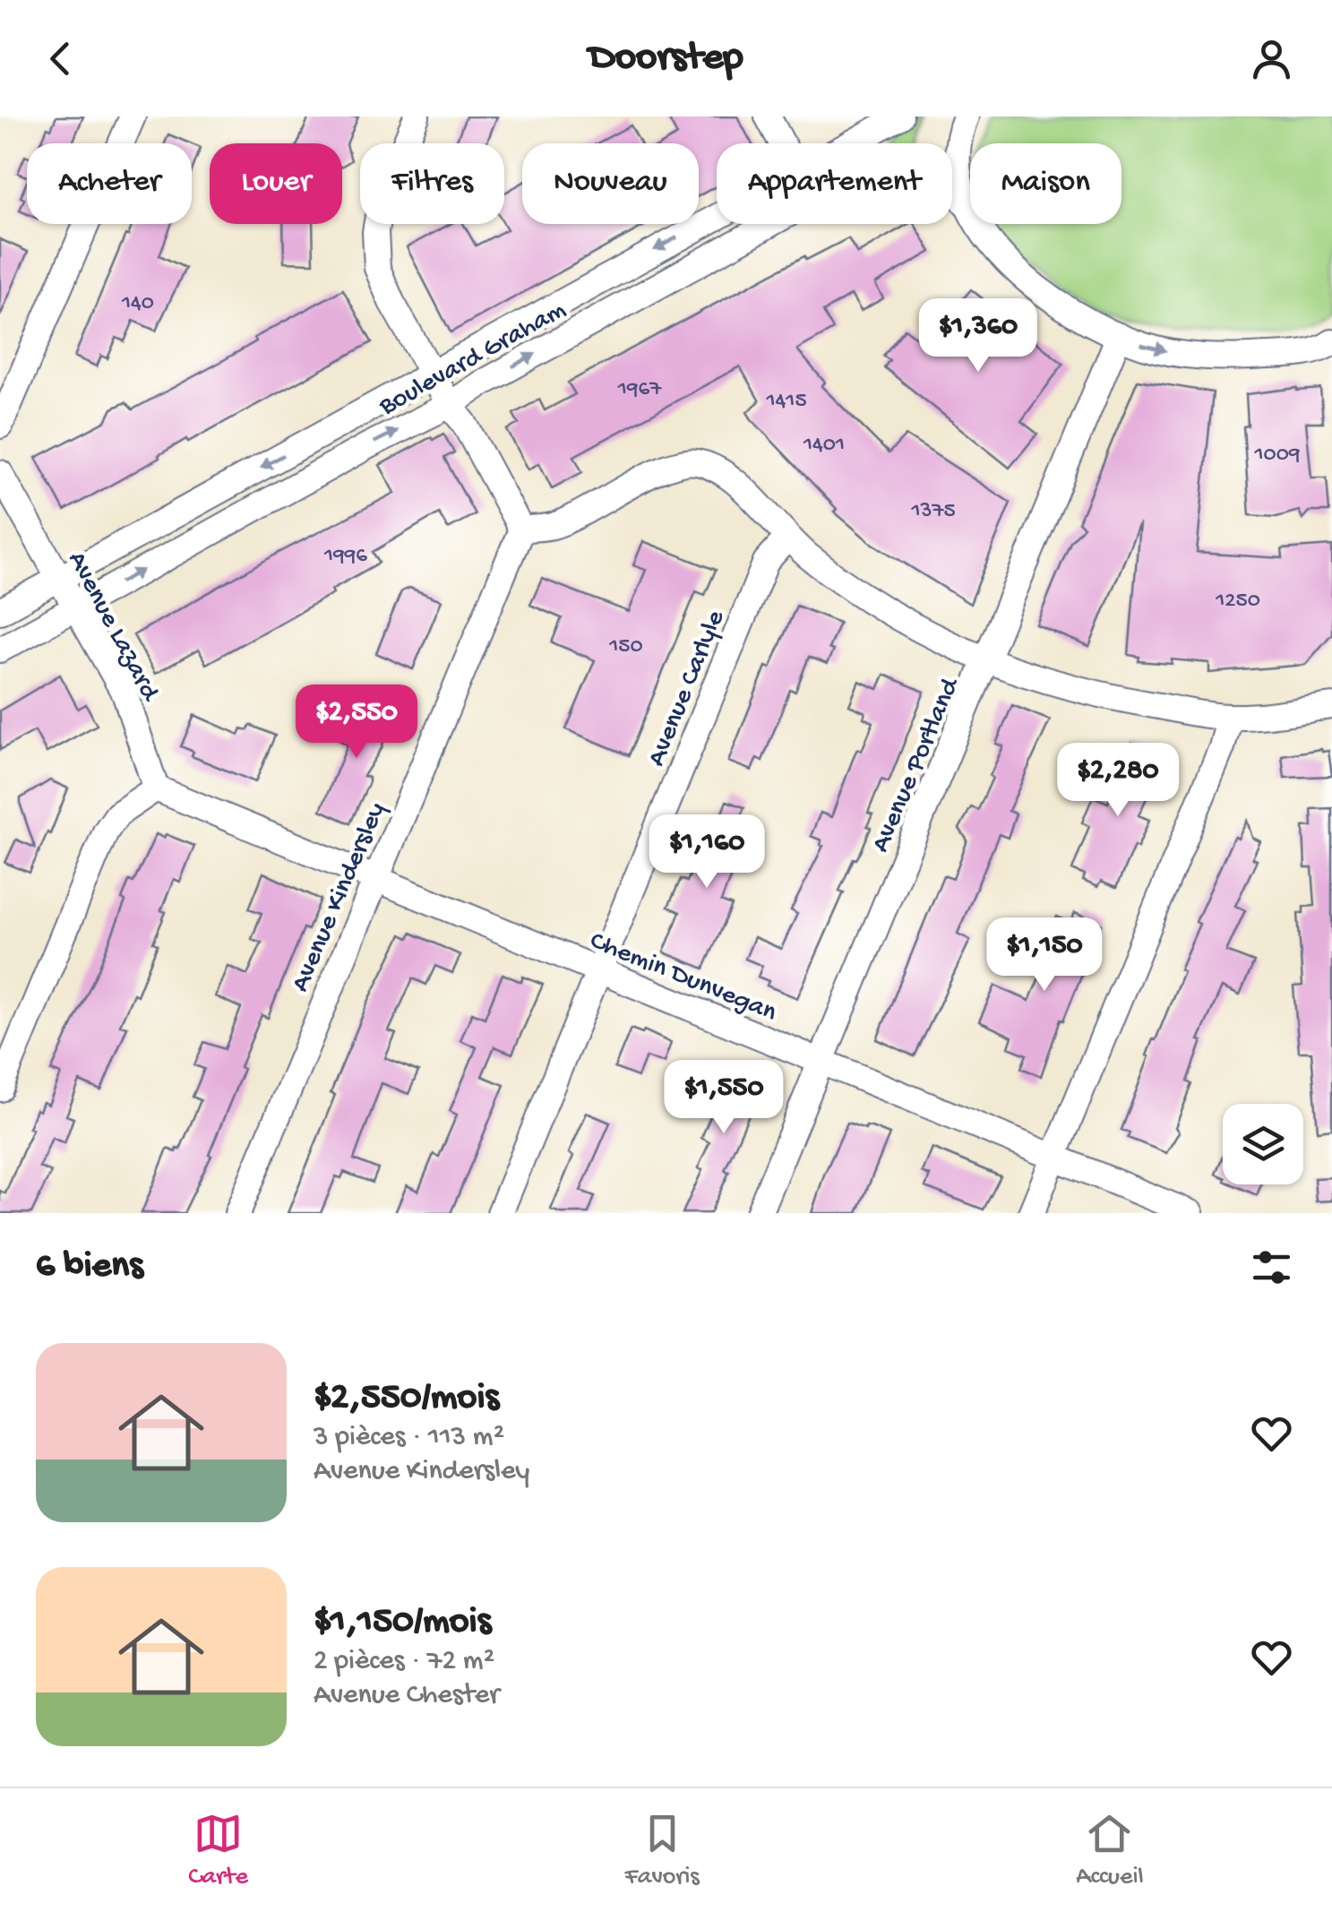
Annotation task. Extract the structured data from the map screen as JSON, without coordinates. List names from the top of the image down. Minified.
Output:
{"streets":{"street":["Boulevard Graham","Avenue Lazard","Avenue Carlyle","Avenue Portland","Avenue Kindersley","Chemin Dunvegan"]},"crossings":[["Boulevard Graham","Avenue Lazard"],["Avenue Lazard","Chemin Dunvegan"],["Avenue Carlyle","Chemin Dunvegan"],["Avenue Portland","Chemin Dunvegan"],["Avenue Kindersley","Chemin Dunvegan"]],"house_numbers":["140","1967","1415","1401","1009","1375","1996","1250","150"],"page":{"header":"Doorstep","chip":["Acheter","Louer","Filtres","Nouveau","Appartement","Maison"],"price":["$1,360","$2,550","$2,280","$1,160","$1,150","$1,550"],"heading":"6 biens","list":[{"name":"$2,550/mois","note":"3 pièces · 113 m² · Avenue Kindersley"},{"name":"$1,150/mois","note":"2 pièces · 72 m² · Avenue Chester"}],"tabs":["Carte","Favoris","Accueil"]}}
